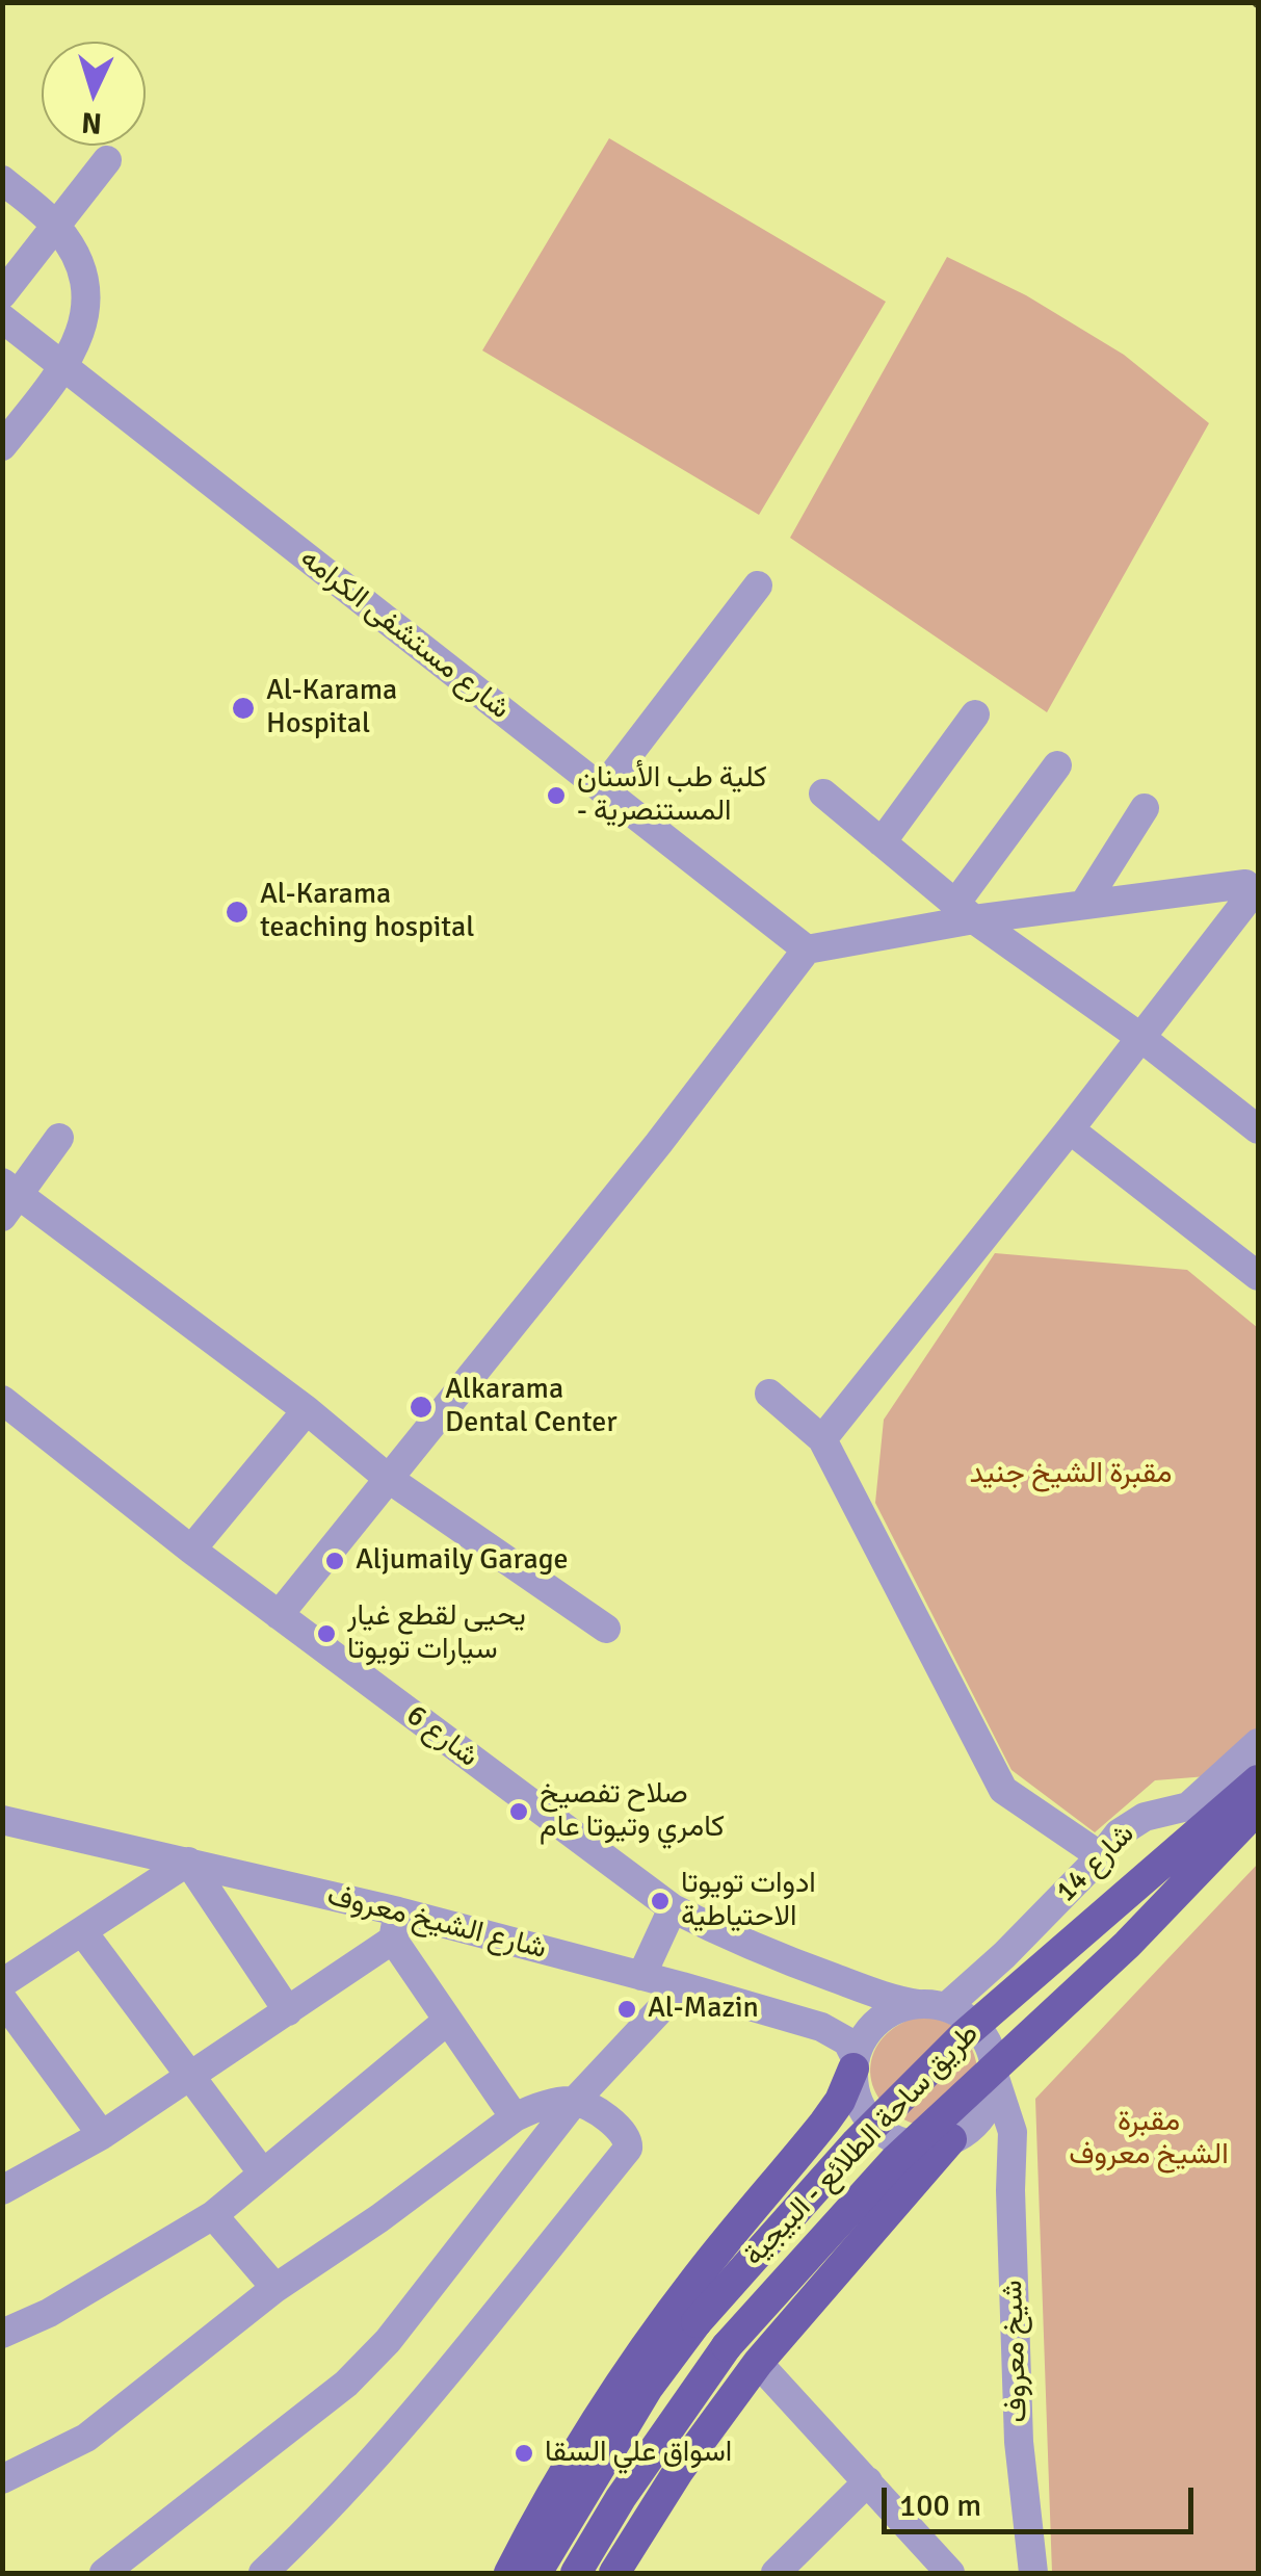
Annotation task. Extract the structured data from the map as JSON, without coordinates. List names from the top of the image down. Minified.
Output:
{"streets":{"main road":["طريق ساحة الطلائع - البيجية"],"street":["شارع مستشفى الكرامه","شارع 6","شارع 14","شارع الشيخ معروف","شیخ معروف"]},"crossings":[["شارع 6","شارع 14"],["شارع 6","شارع الشيخ معروف"],["شارع 6","شیخ معروف"],["شارع 14","شارع الشيخ معروف"],["شارع 14","شیخ معروف"],["شارع الشيخ معروف","شیخ معروف"]],"parks":["مقبرة الشيخ جنيد","مقبرة الشيخ معروف"],"places":["Al-Karama Hospital","كلية طب الأسنان - المستنصرية","Al-Karama teaching hospital","Alkarama Dental Center","Aljumaily Garage","يحيى لقطع غيار سيارات تويوتا","صلاح تفصيخ كامري وتيوتا عام","ادوات تويوتا الاحتياطية","Al-Mazin","اسواق علي السقا"],"scale_bar":"100 m","north":"bottom"}
